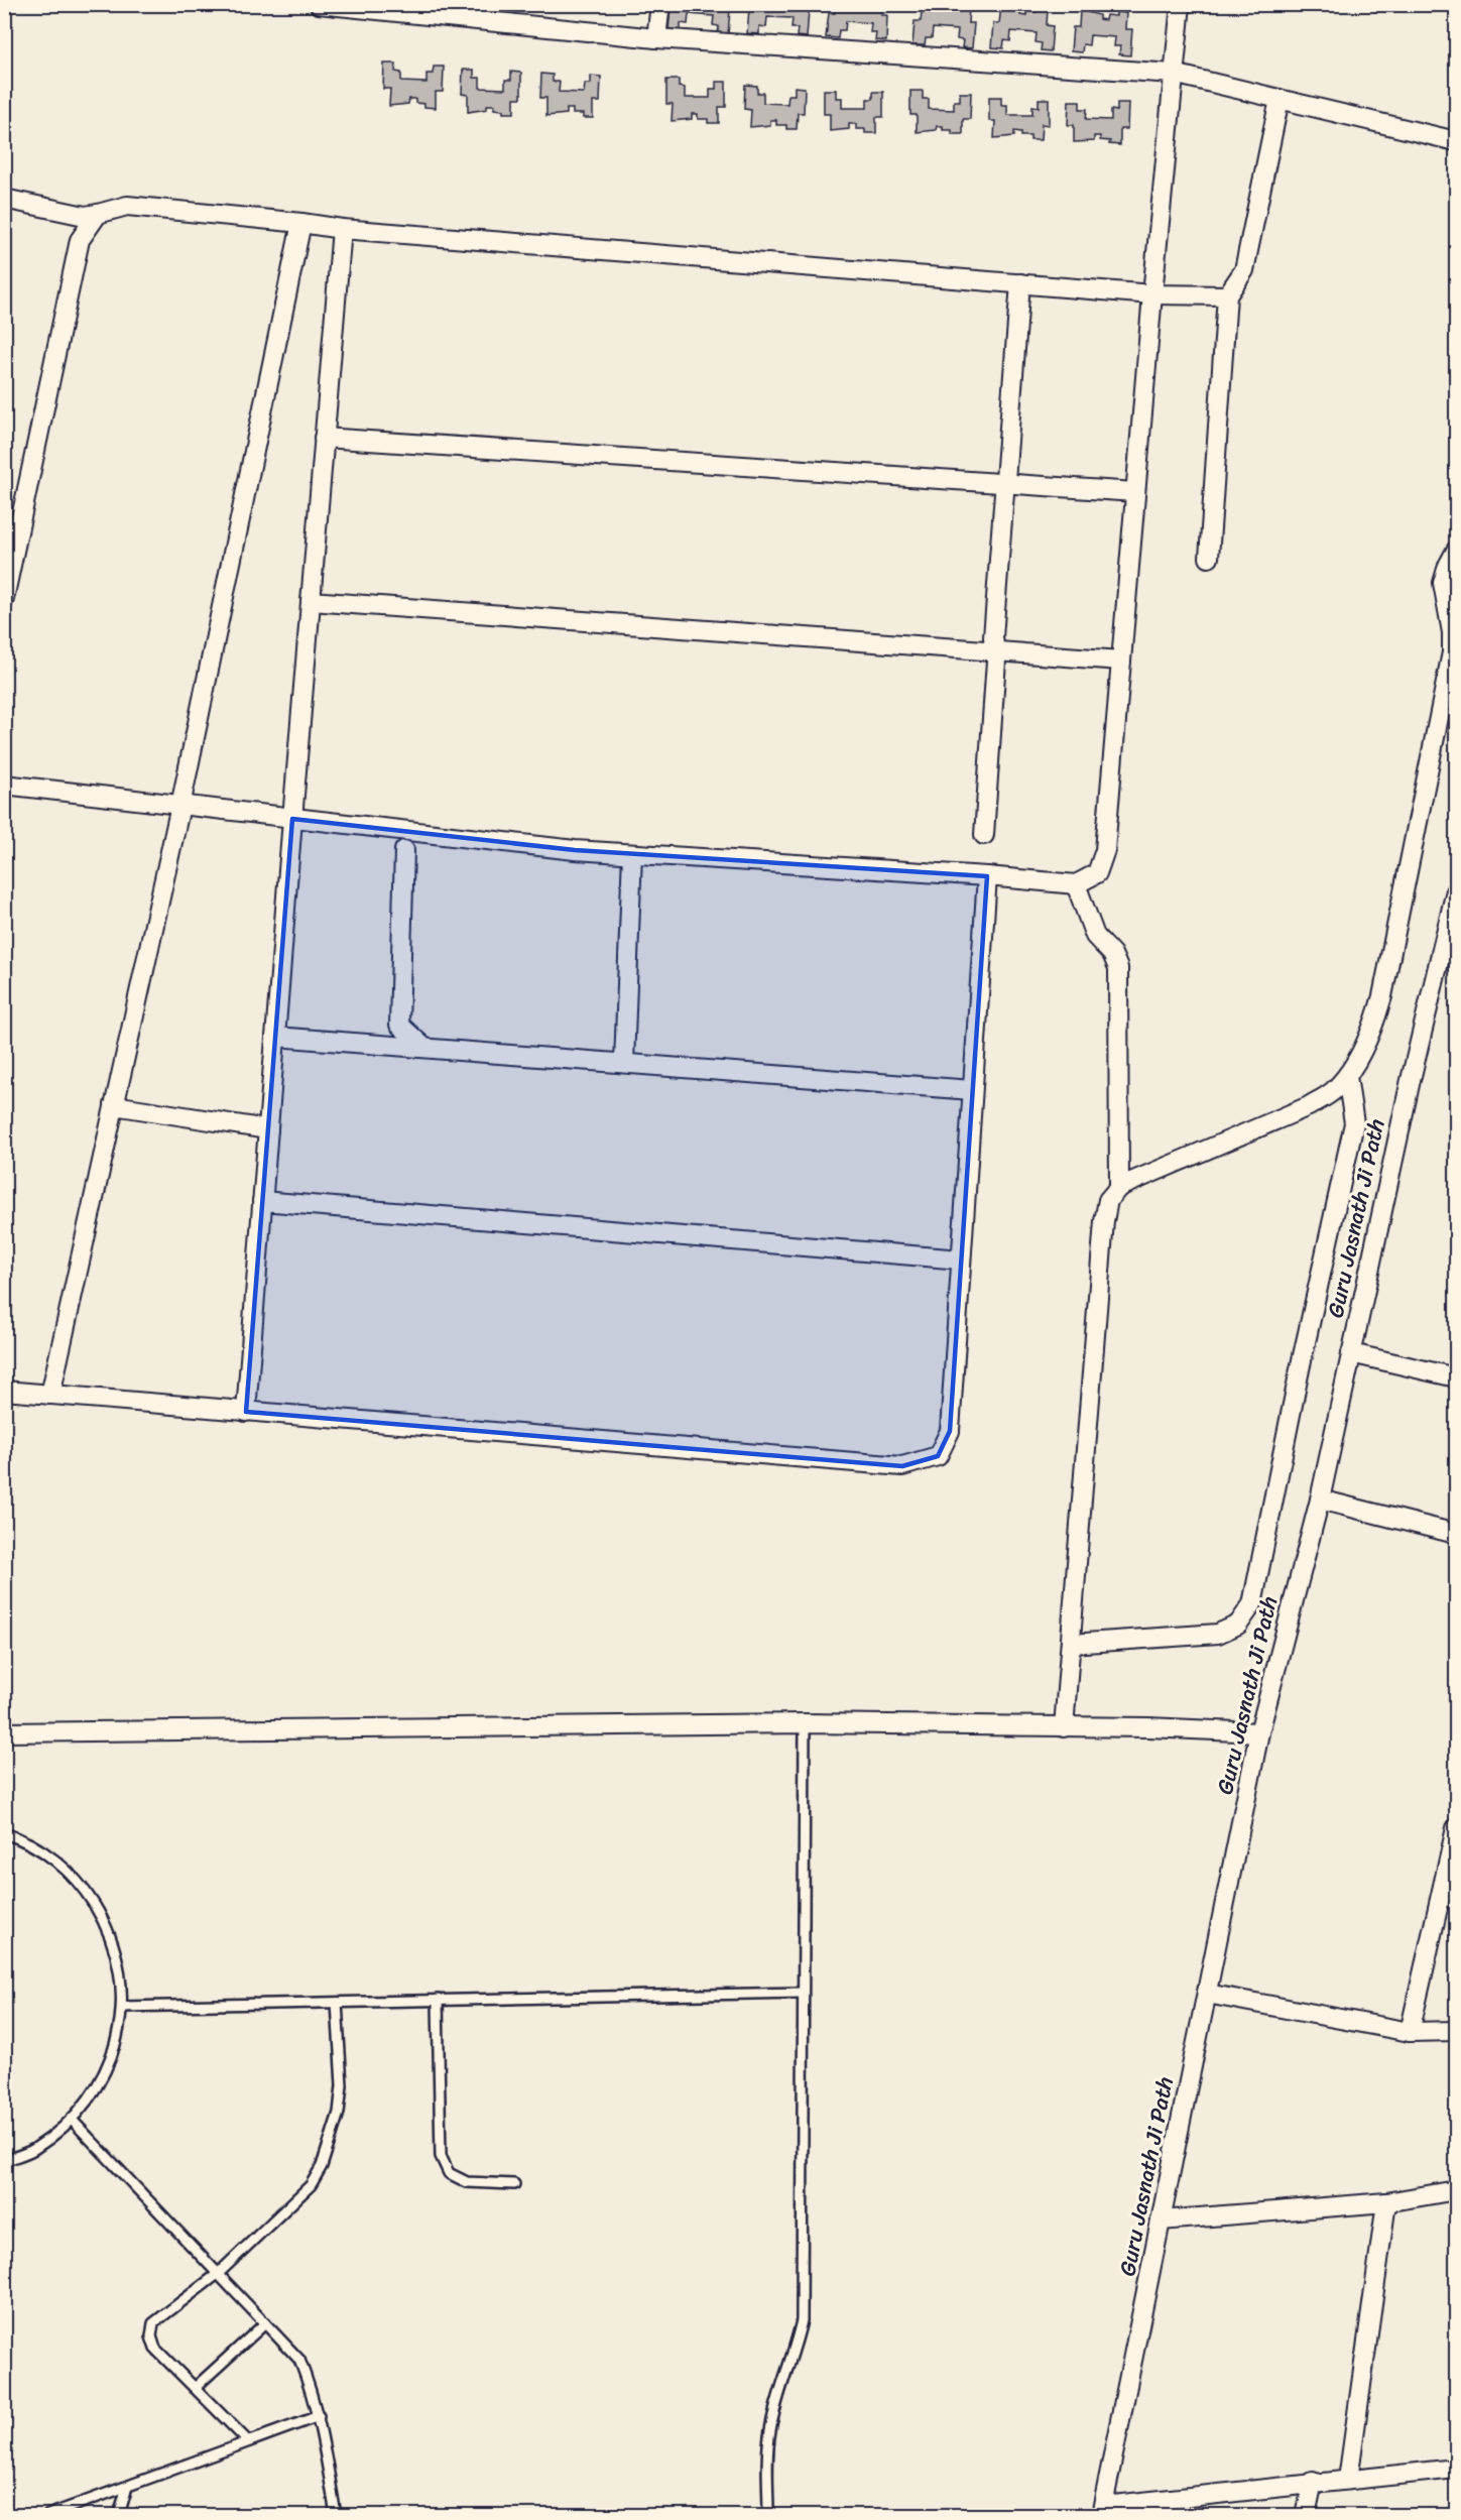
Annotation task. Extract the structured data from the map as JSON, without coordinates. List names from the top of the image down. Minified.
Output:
{"streets":{"street":["Guru Jasnath Ji Path"]}}
